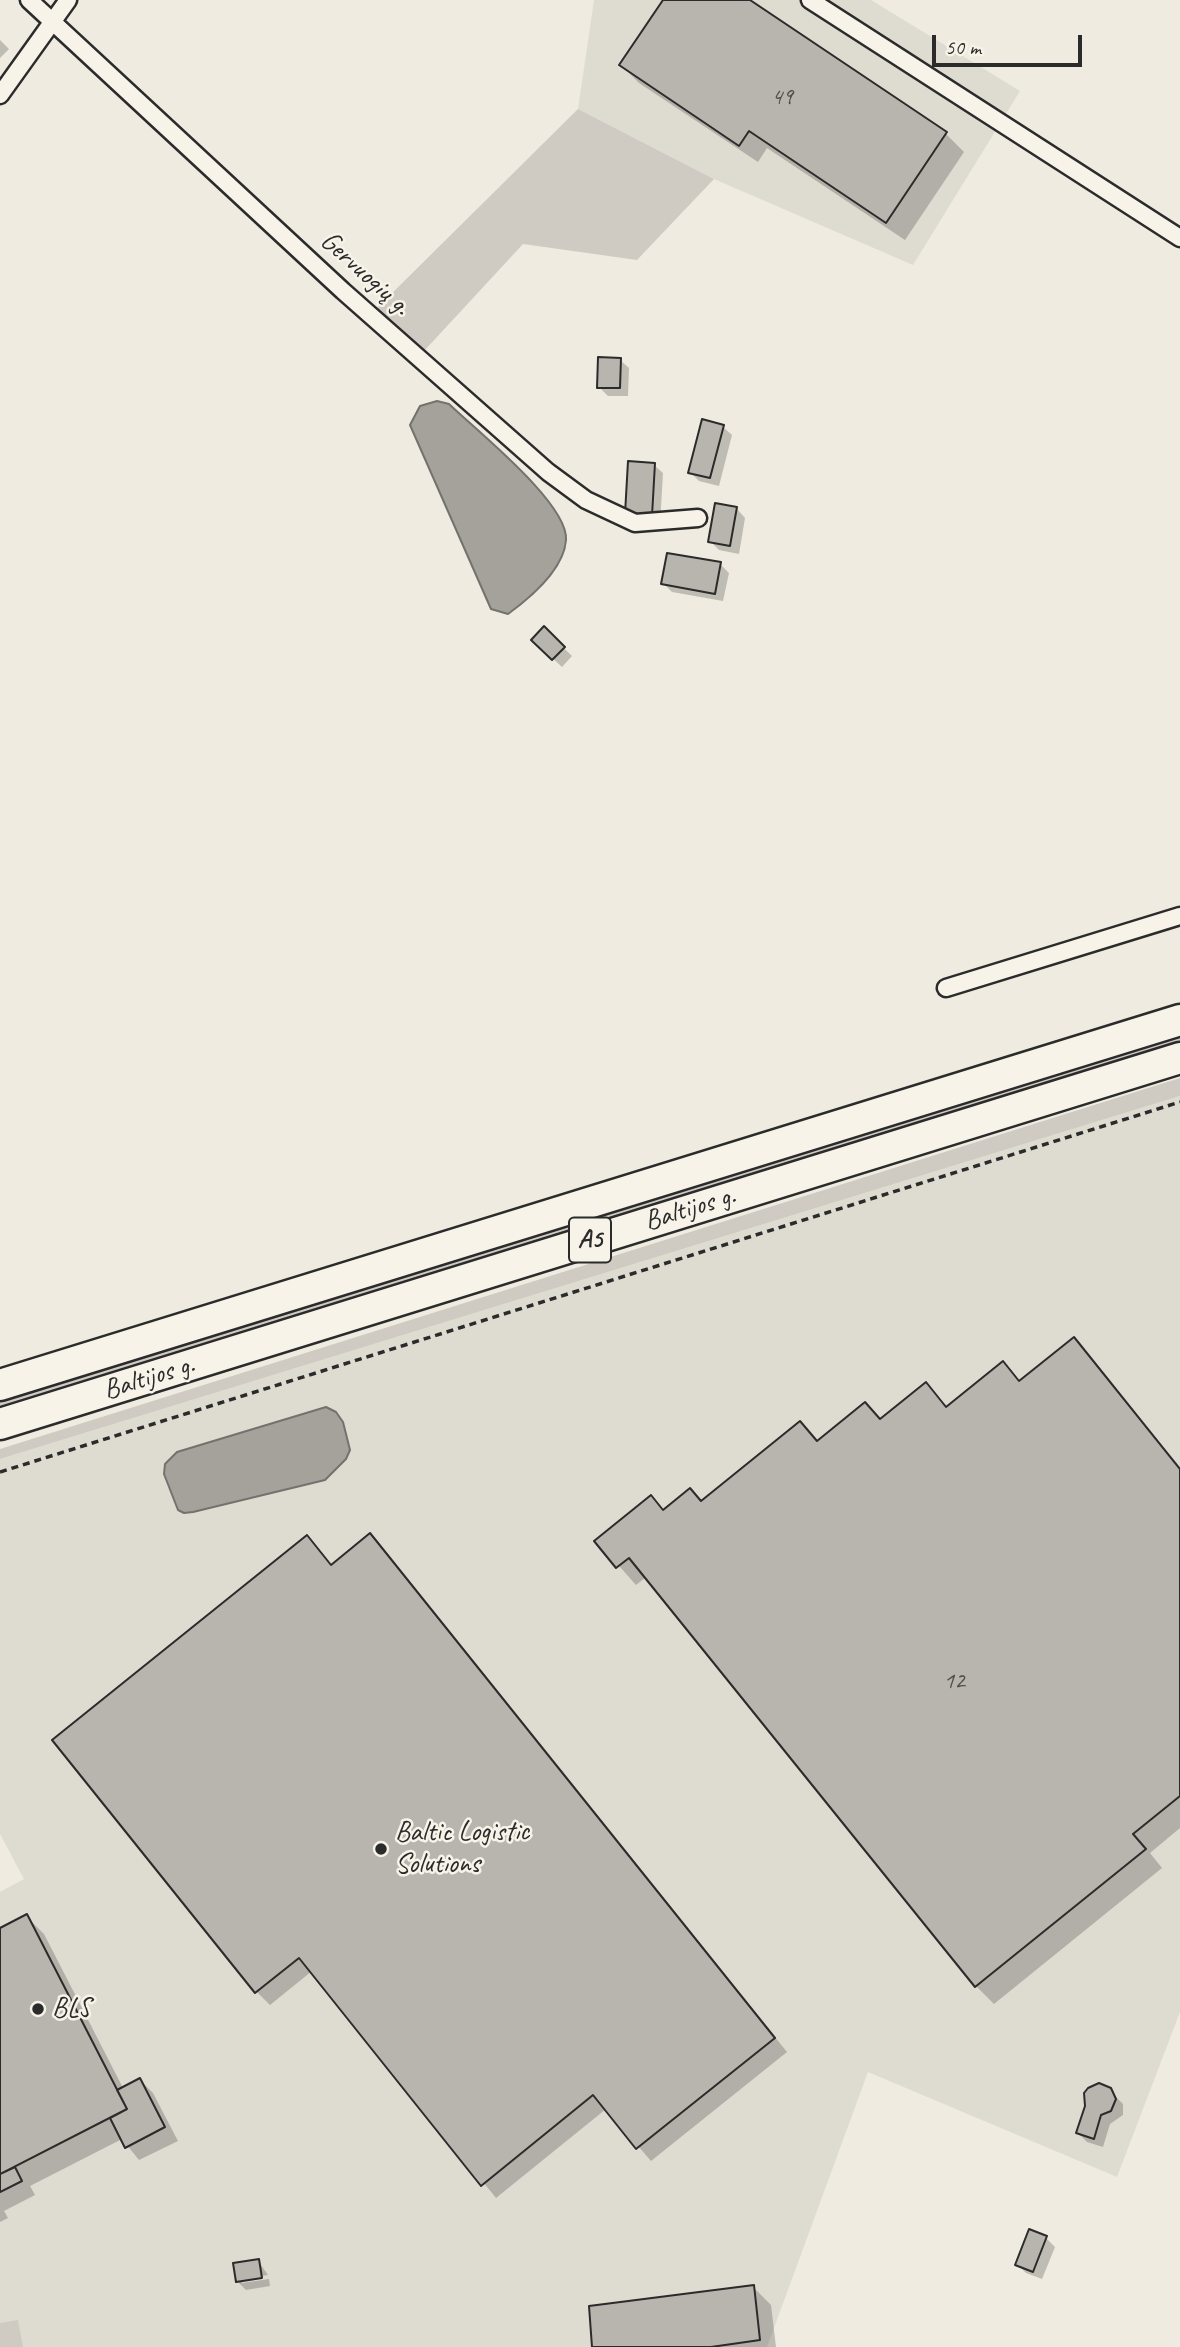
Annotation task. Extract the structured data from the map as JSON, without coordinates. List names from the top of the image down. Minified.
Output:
{"streets":{"highway":["Baltijos g.","A5"],"street":["Gervuogių g."]},"places":["Baltic Logistic Solutions","BLS"],"house_numbers":["49","12"],"scale_bar":"50 m"}
